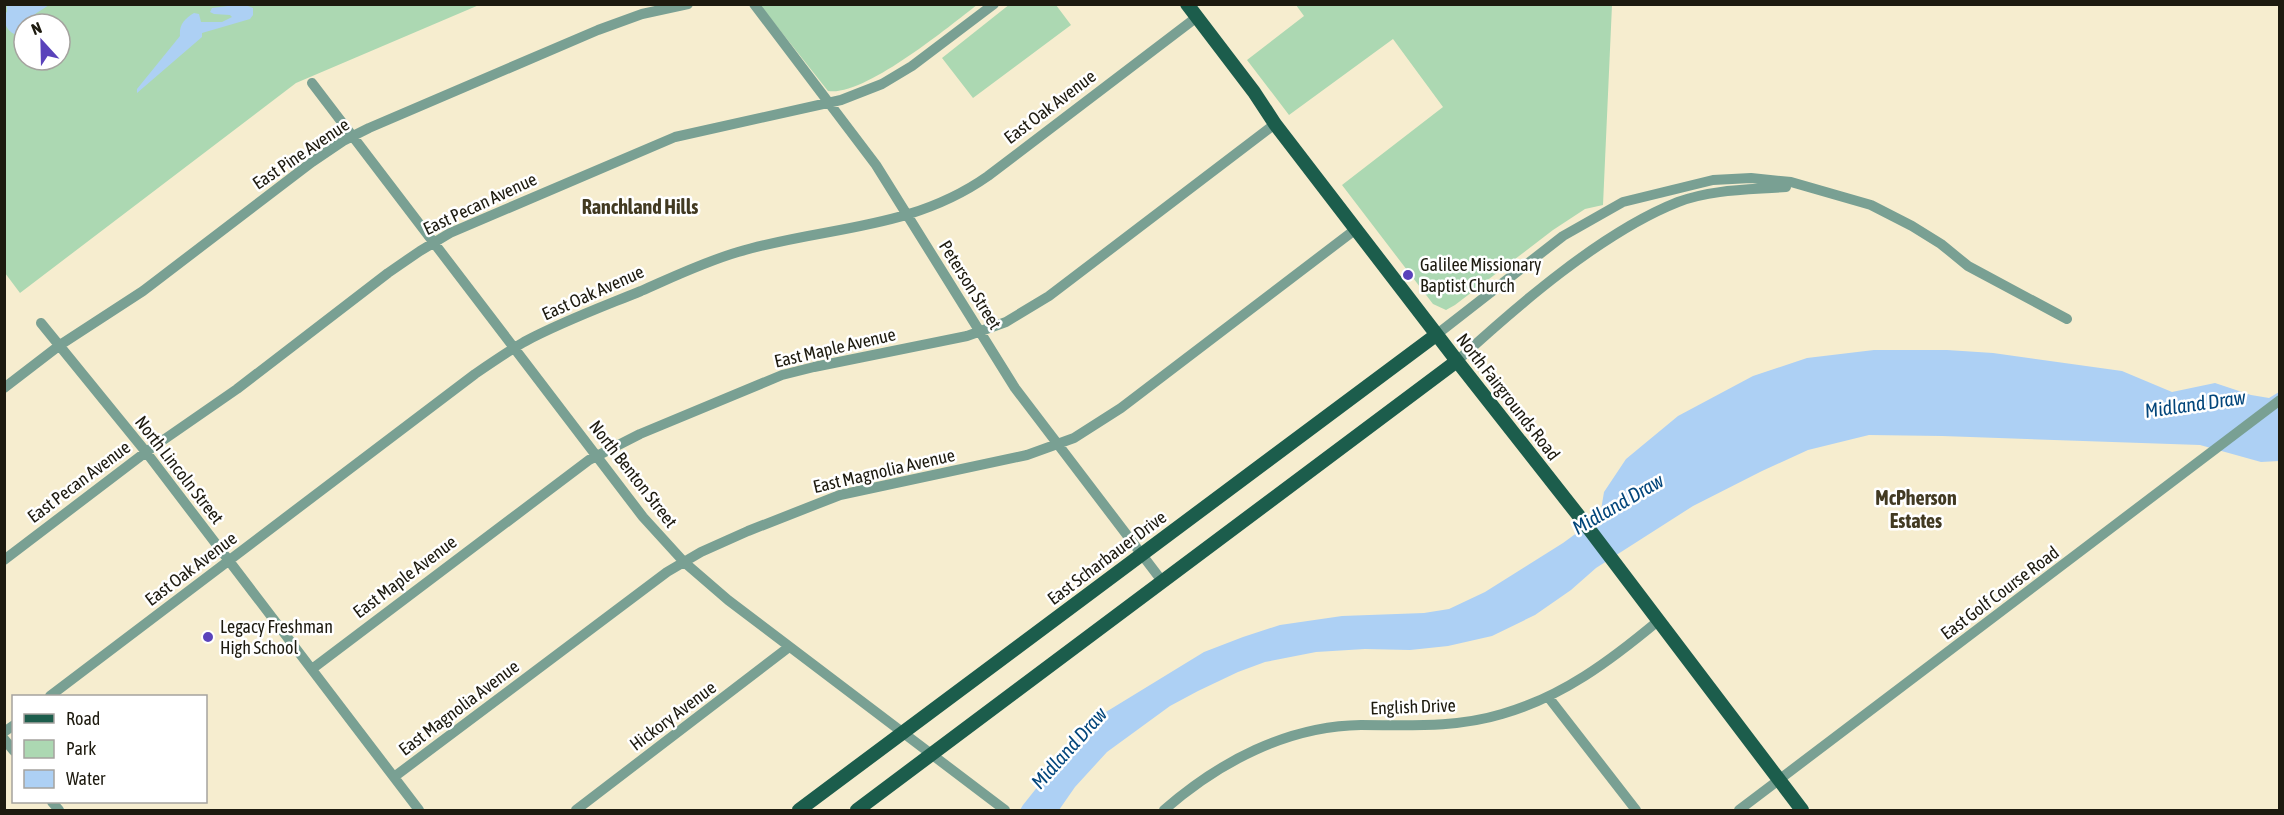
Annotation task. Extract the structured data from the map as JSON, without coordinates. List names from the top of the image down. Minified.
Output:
{"streets":{"main road":["North Fairgrounds Road","East Scharbauer Drive"],"street":["East Oak Avenue","East Pine Avenue","East Pecan Avenue","Peterson Street","East Maple Avenue","North Lincoln Street","East Magnolia Avenue","North Benton Street","East Golf Course Road","English Drive","Hickory Avenue"]},"crossings":[["East Oak Avenue","Peterson Street"],["East Oak Avenue","North Fairgrounds Road"],["East Oak Avenue","North Lincoln Street"],["East Oak Avenue","North Benton Street"],["East Pine Avenue","North Lincoln Street"],["East Pine Avenue","North Benton Street"],["East Pecan Avenue","Peterson Street"],["East Pecan Avenue","North Lincoln Street"],["East Pecan Avenue","North Benton Street"],["Peterson Street","East Maple Avenue"],["Peterson Street","East Magnolia Avenue"],["Peterson Street","East Scharbauer Drive"],["East Maple Avenue","North Fairgrounds Road"],["East Maple Avenue","North Lincoln Street"],["East Maple Avenue","North Benton Street"],["North Fairgrounds Road","East Magnolia Avenue"],["North Fairgrounds Road","East Scharbauer Drive"],["North Fairgrounds Road","East Golf Course Road"],["North Fairgrounds Road","English Drive"],["North Lincoln Street","East Magnolia Avenue"],["East Magnolia Avenue","North Benton Street"],["North Benton Street","East Scharbauer Drive"],["North Benton Street","Hickory Avenue"]],"districts":["Ranchland Hills","McPherson Estates"],"water":["Midland Draw"],"places":["Galilee Missionary Baptist Church","Legacy Freshman High School"],"legend":["Road","Park","Water"],"north":"top"}
